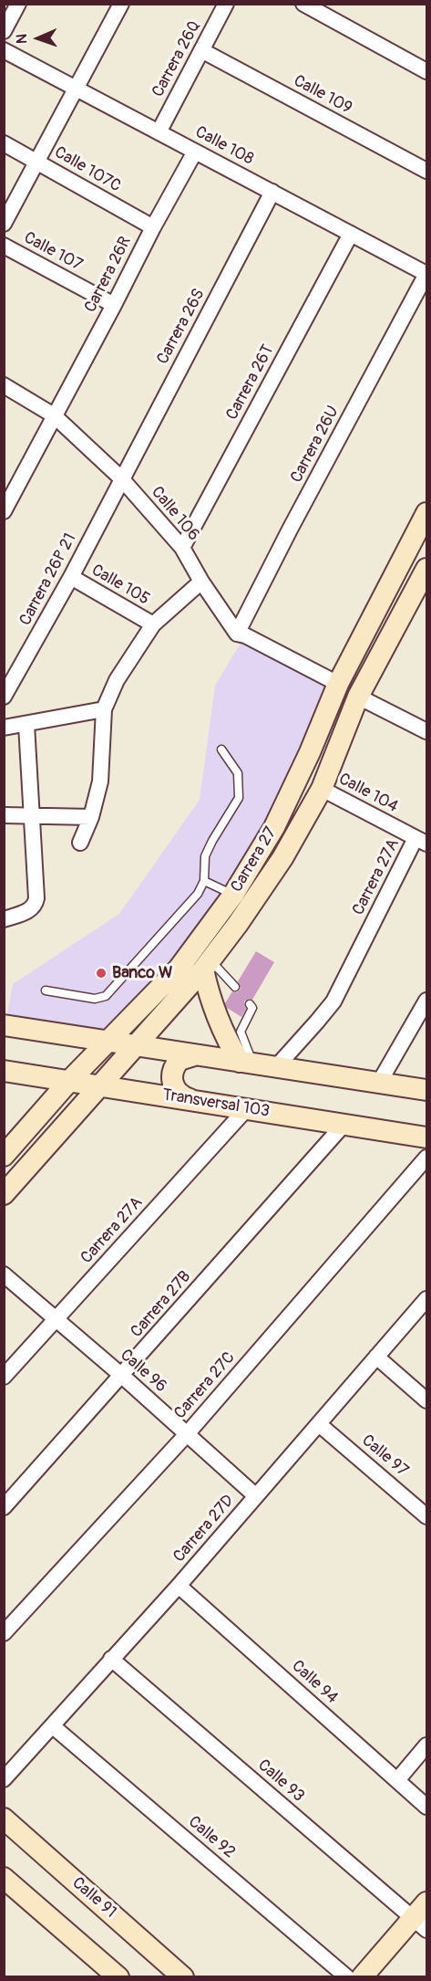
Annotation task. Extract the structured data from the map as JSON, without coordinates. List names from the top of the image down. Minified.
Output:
{"streets":{"main road":["Carrera 27","Transversal 103","Calle 91"],"street":["Carrera 26Q","Calle 109","Calle 108","Calle 107C","Calle 107","Carrera 26R","Carrera 26S","Carrera 26T","Carrera 26U","Calle 106","Carrera 26P 21","Calle 105","Calle 104","Carrera 27A","Carrera 27B","Calle 96","Carrera 27C","Calle 97","Carrera 27D","Calle 94","Calle 93","Calle 92"]},"crossings":[["Carrera 26Q","Calle 109"],["Carrera 26Q","Calle 108"],["Calle 108","Carrera 26R"],["Calle 108","Carrera 26S"],["Calle 108","Carrera 26T"],["Calle 108","Carrera 26U"],["Calle 107C","Carrera 26R"],["Calle 107","Carrera 26R"],["Carrera 26R","Calle 106"],["Carrera 26S","Calle 106"],["Carrera 26S","Carrera 26P 21"],["Carrera 26T","Calle 106"],["Carrera 26U","Calle 106"],["Calle 106","Carrera 26P 21"],["Carrera 26P 21","Calle 105"],["Calle 104","Carrera 27"],["Calle 104","Carrera 27A"],["Carrera 27","Transversal 103"],["Carrera 27A","Transversal 103"],["Carrera 27A","Calle 96"],["Transversal 103","Carrera 27B"],["Carrera 27B","Calle 96"],["Calle 96","Carrera 27C"],["Calle 96","Carrera 27D"],["Calle 97","Carrera 27D"],["Carrera 27D","Calle 94"],["Carrera 27D","Calle 93"],["Carrera 27D","Calle 92"]],"places":["Banco W"],"north":"left"}
